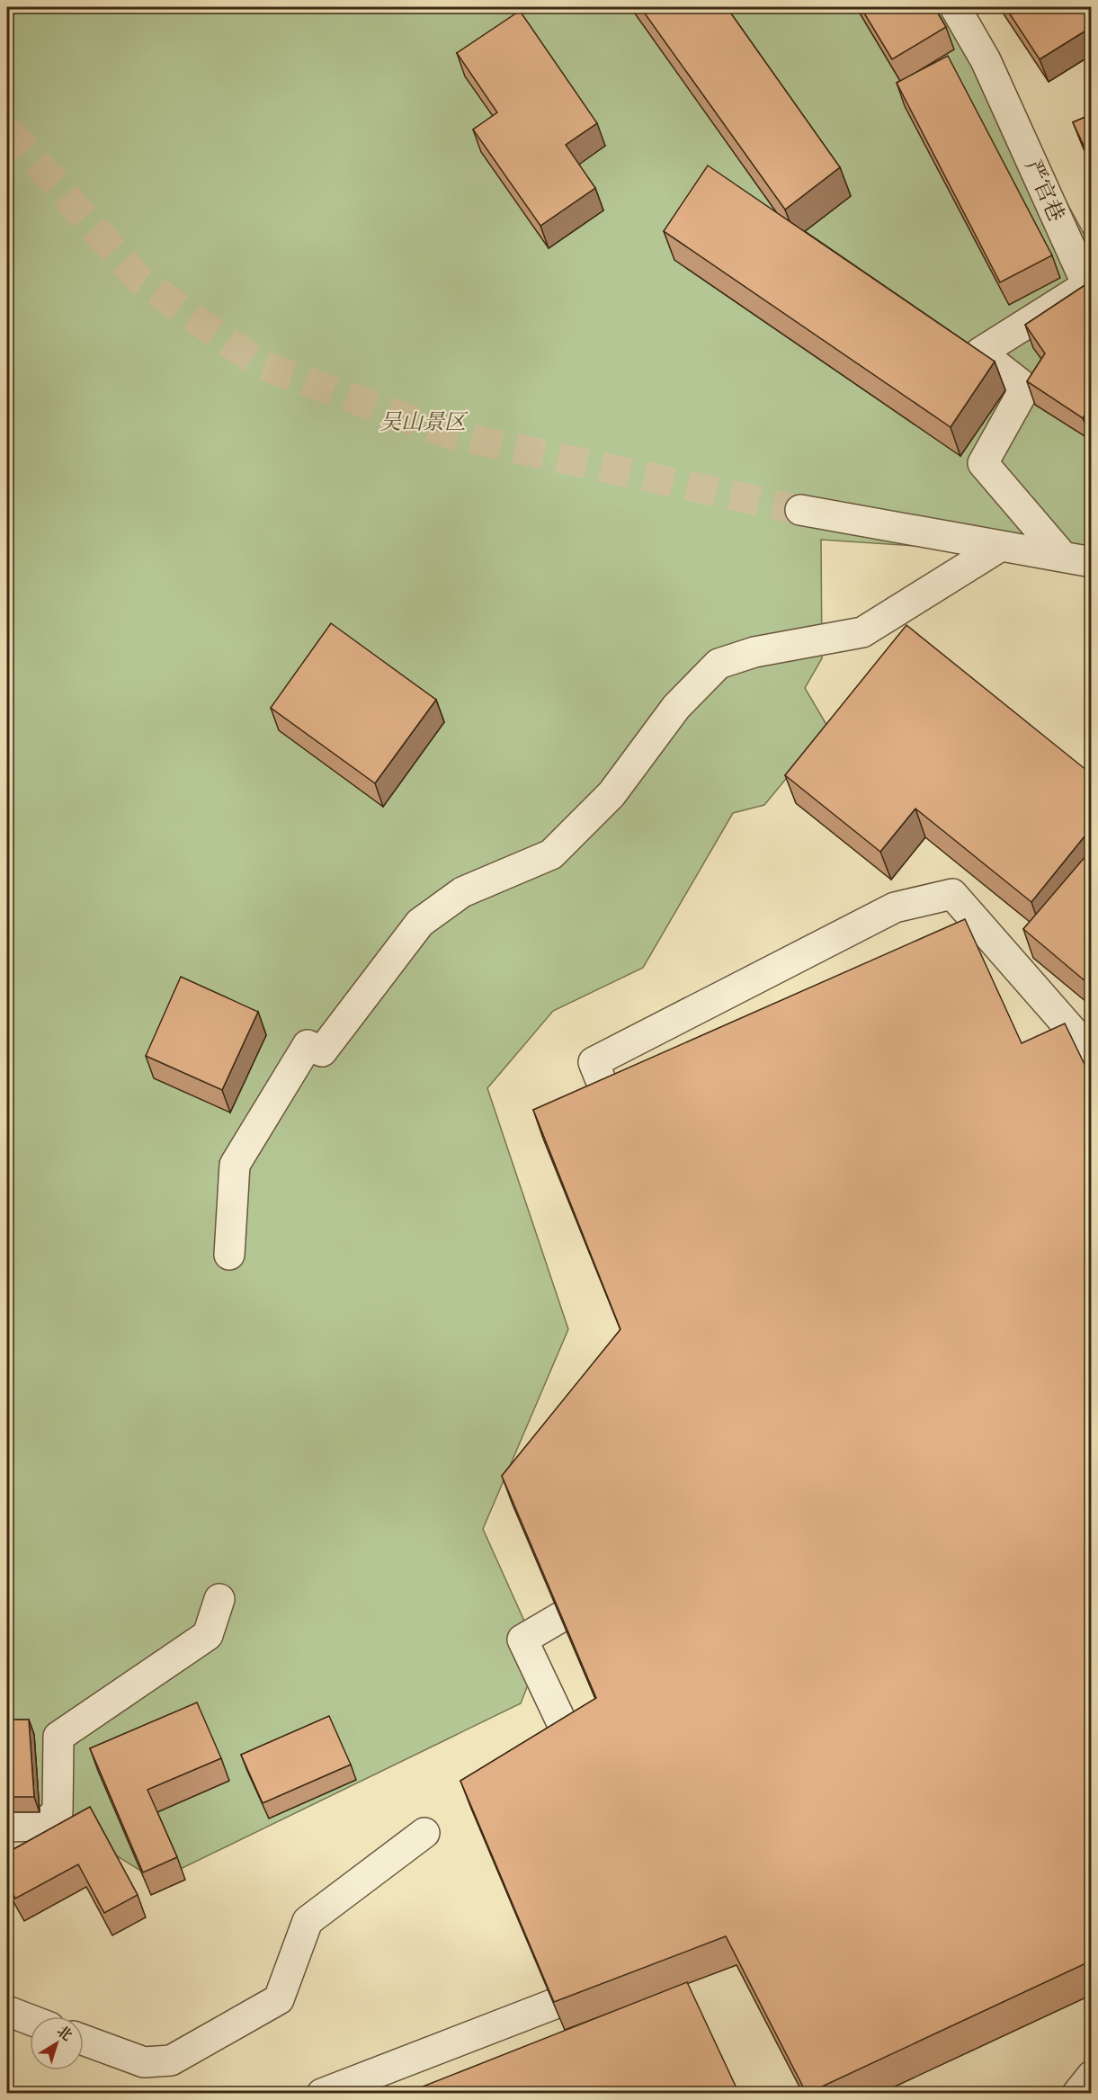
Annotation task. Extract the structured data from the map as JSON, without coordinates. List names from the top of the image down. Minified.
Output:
{"streets":{"street":["严官巷"]},"parks":["吴山景区"],"north":"top right"}
